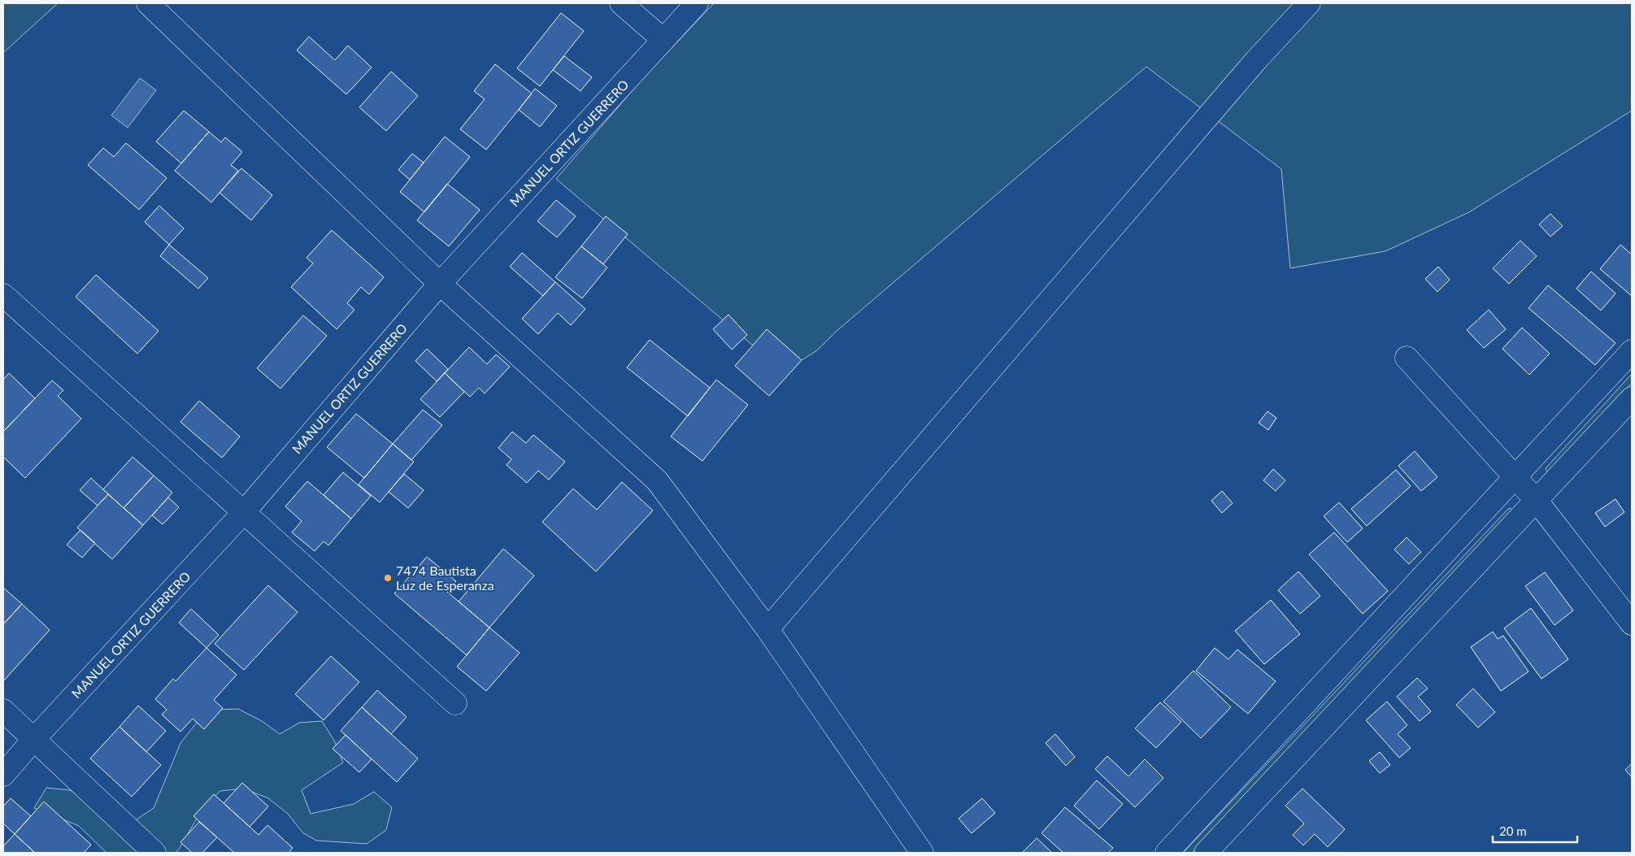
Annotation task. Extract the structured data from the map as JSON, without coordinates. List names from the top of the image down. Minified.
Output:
{"streets":{"street":["MANUEL ORTIZ GUERRERO"]},"places":["7474 Bautista Luz de Esperanza"],"scale_bar":"20 m"}
